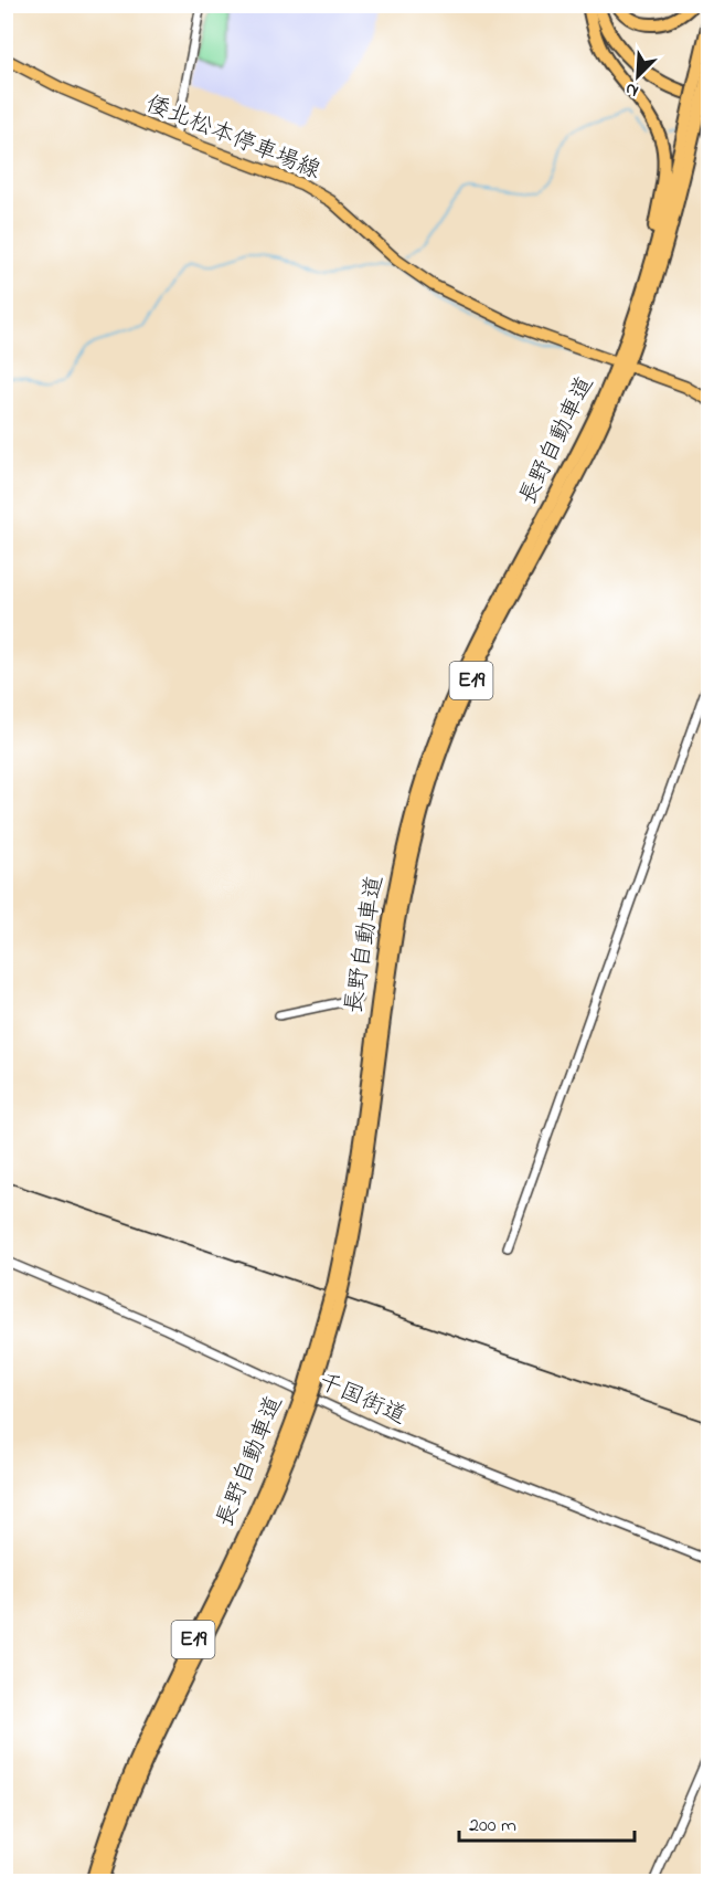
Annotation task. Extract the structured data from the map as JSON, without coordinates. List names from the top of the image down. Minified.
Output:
{"streets":{"highway":["長野自動車道","E19"],"main road":["倭北松本停車場線"],"street":["千国街道"]},"scale_bar":"200 m","north":"bottom left"}
